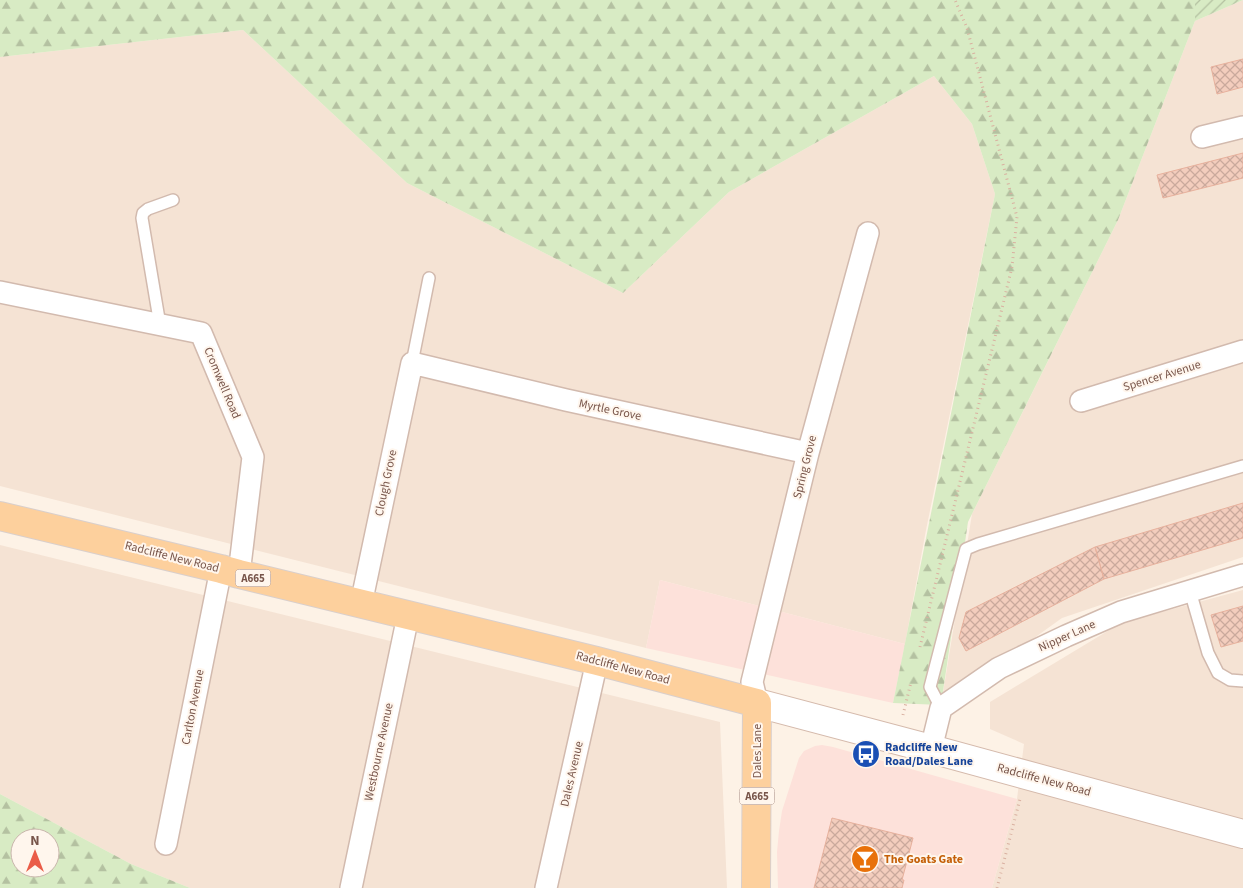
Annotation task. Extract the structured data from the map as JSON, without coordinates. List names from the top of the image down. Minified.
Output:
{"streets":{"main road":["Radcliffe New Road","A665","Dales Lane"],"street":["Spencer Avenue","Cromwell Road","Myrtle Grove","Spring Grove","Clough Grove","Nipper Lane","Carlton Avenue","Westbourne Avenue","Dales Avenue"]},"crossings":[["Cromwell Road","Radcliffe New Road"],["Cromwell Road","Carlton Avenue"],["Myrtle Grove","Spring Grove"],["Myrtle Grove","Clough Grove"],["Spring Grove","Radcliffe New Road"],["Spring Grove","Dales Lane"],["Clough Grove","Radcliffe New Road"],["Radcliffe New Road","Carlton Avenue"],["Radcliffe New Road","Dales Lane"],["Radcliffe New Road","Westbourne Avenue"],["Radcliffe New Road","Dales Avenue"]],"places":{"bus stop":["Radcliffe New Road/Dales Lane"],"bar":["The Goats Gate"]},"north":"top"}
